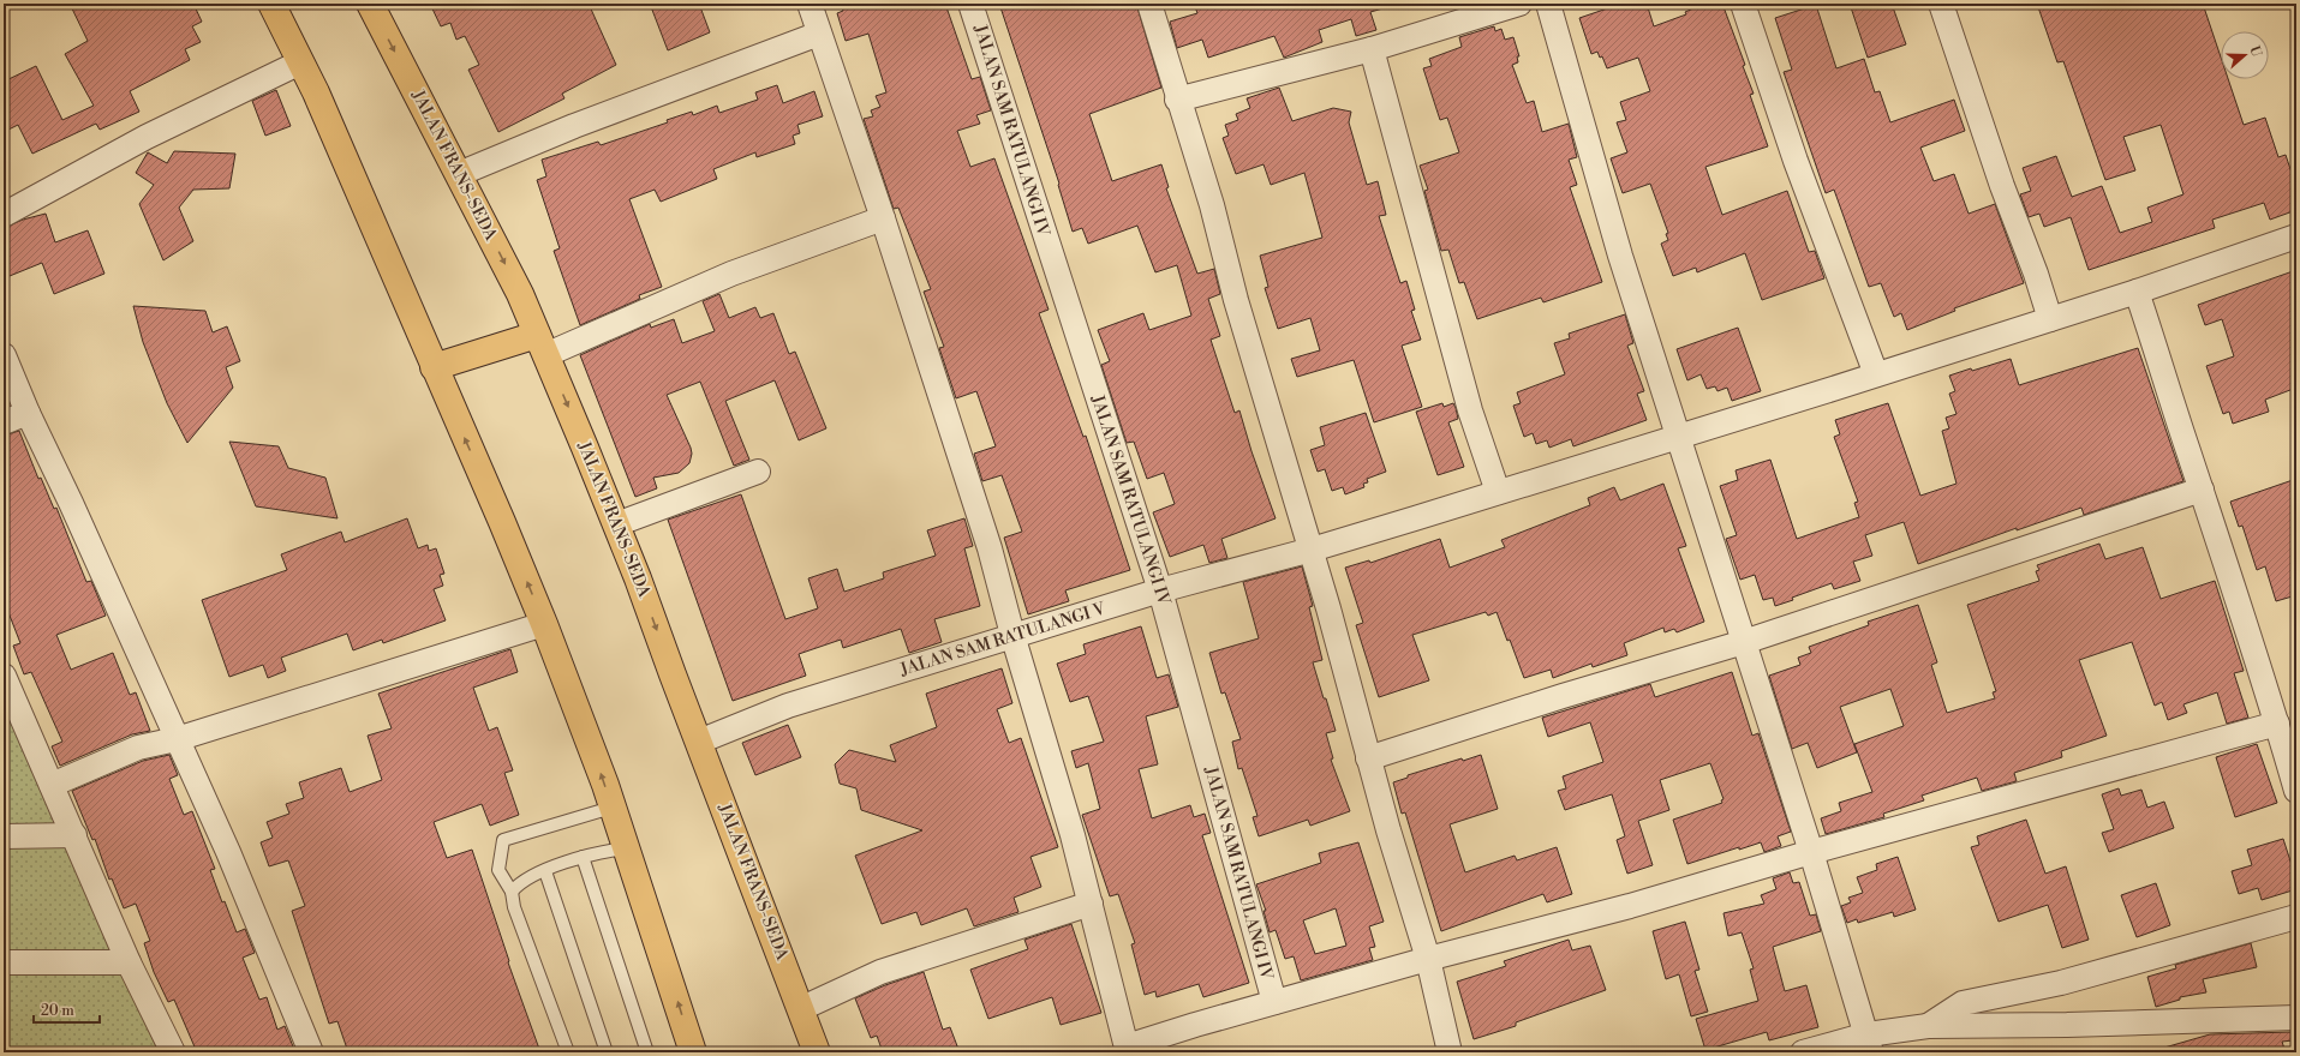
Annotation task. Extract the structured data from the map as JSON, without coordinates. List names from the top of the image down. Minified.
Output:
{"streets":{"main road":["JALAN FRANS-SEDA"],"street":["JALAN SAM RATULANGI IV","JALAN SAM RATULANGI V"]},"crossings":[["JALAN SAM RATULANGI IV","JALAN SAM RATULANGI V"],["JALAN FRANS-SEDA","JALAN SAM RATULANGI V"]],"scale_bar":"20 m","north":"right"}
